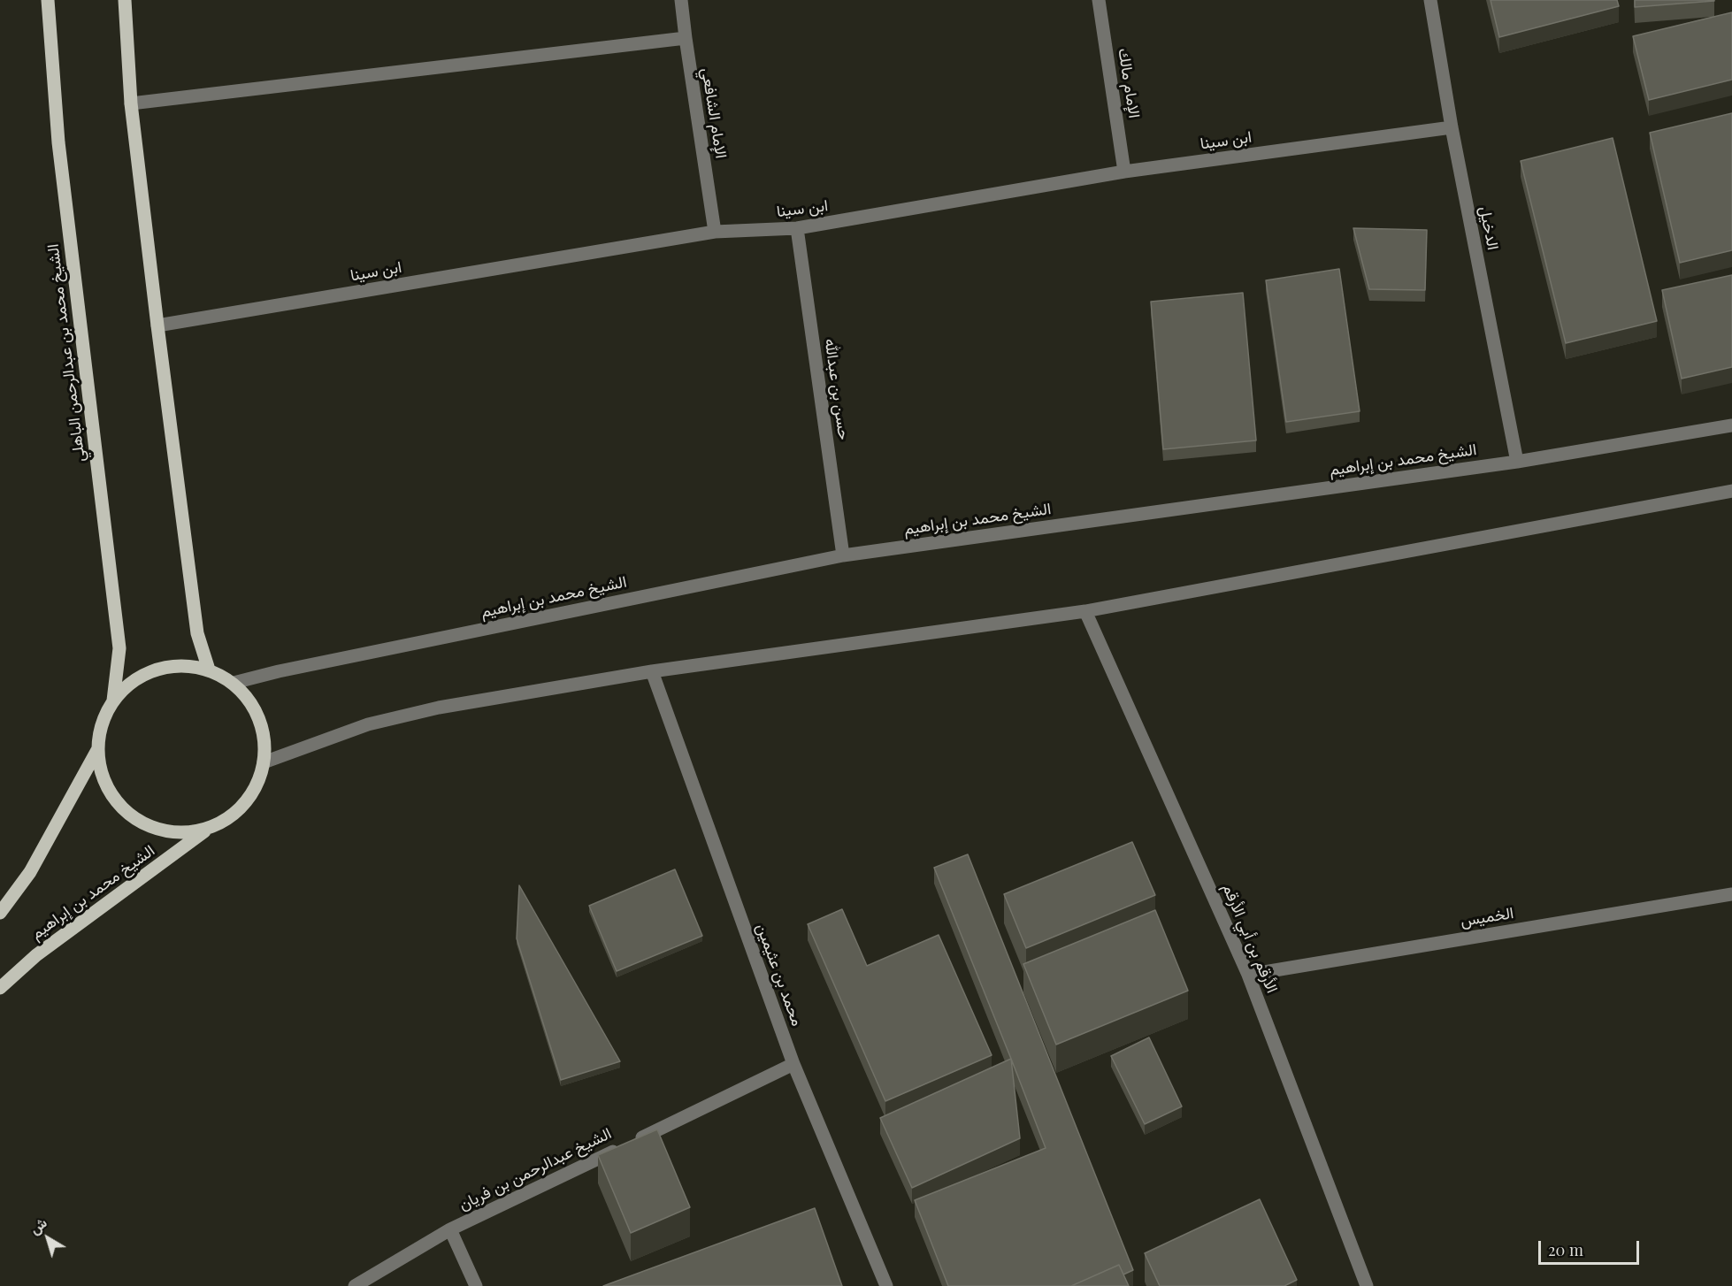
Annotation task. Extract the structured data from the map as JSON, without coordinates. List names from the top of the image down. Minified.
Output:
{"streets":{"main road":["الشيخ محمد بن عبدالرحمن الباهلي","الشيخ محمد بن إبراهيم"],"street":["الإمام مالك","الإمام الشافعي","ابن سينا","الدخيل","حسن بن عبدالله","الخميس","الأرقم بن أبي الأرقم","محمد بن عثيمين","الشيخ عبدالرحمن بن فريان"]},"crossings":[["الإمام مالك","ابن سينا"],["الإمام الشافعي","ابن سينا"],["ابن سينا","الدخيل"],["ابن سينا","حسن بن عبدالله"],["الدخيل","الشيخ محمد بن إبراهيم"],["الشيخ محمد بن عبدالرحمن الباهلي","الشيخ محمد بن إبراهيم"],["حسن بن عبدالله","الشيخ محمد بن إبراهيم"],["الخميس","الأرقم بن أبي الأرقم"],["محمد بن عثيمين","الشيخ عبدالرحمن بن فريان"]],"scale_bar":"20 m","north":"top left"}
